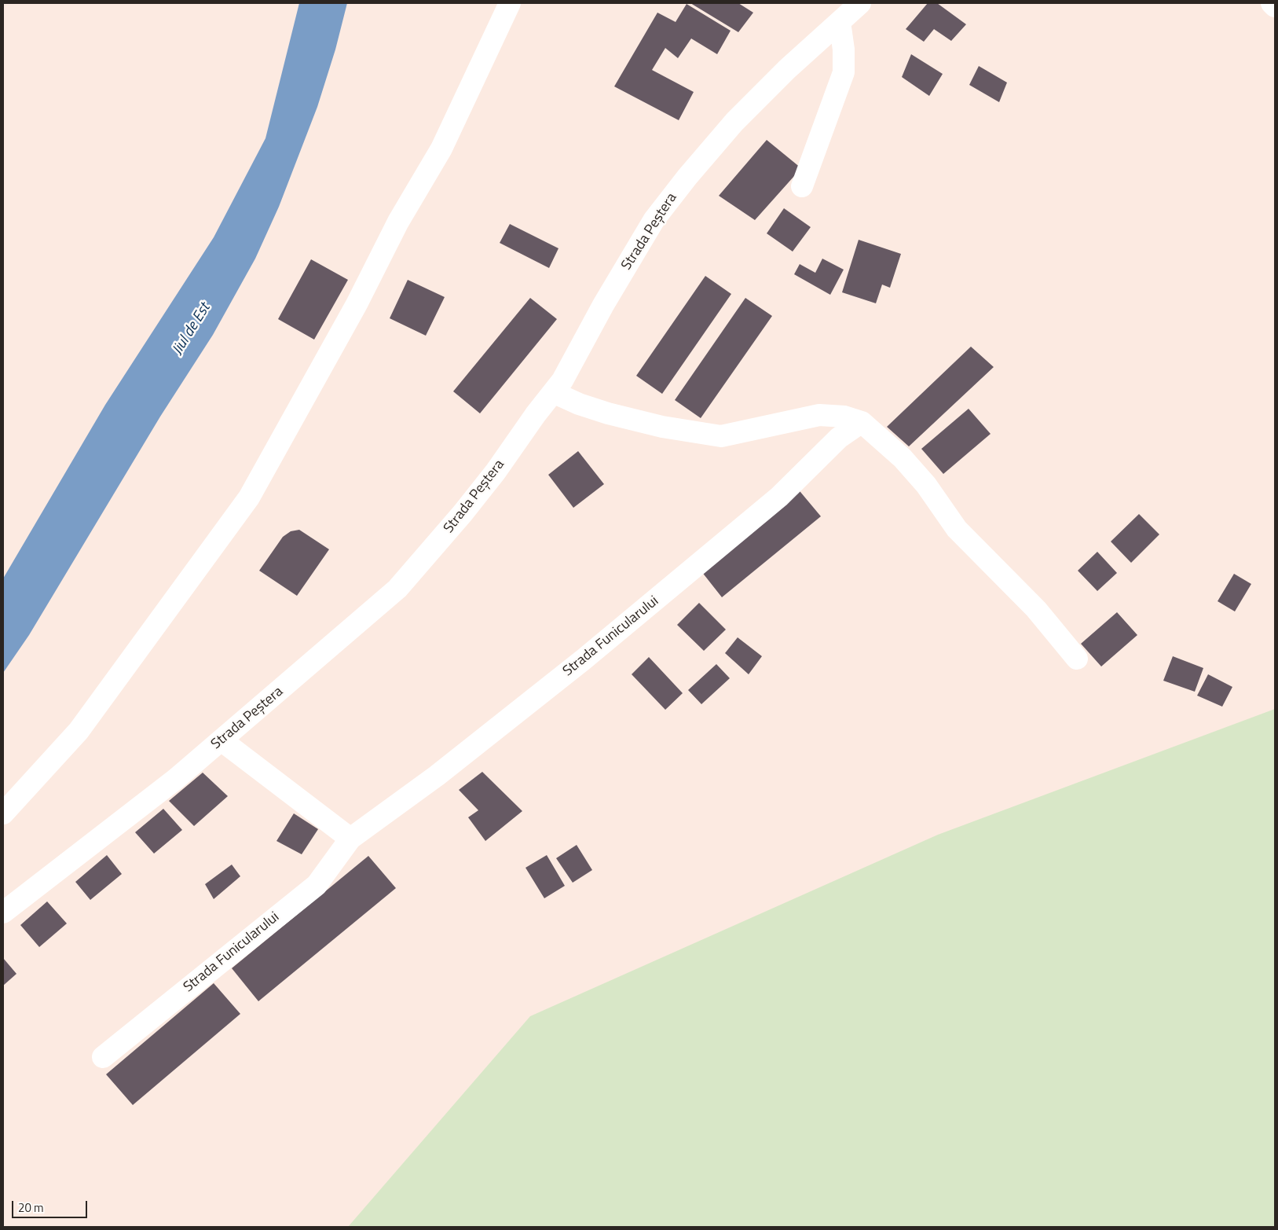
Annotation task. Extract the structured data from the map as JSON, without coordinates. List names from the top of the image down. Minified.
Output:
{"streets":{"street":["Strada Peștera","Strada Funicularului"]},"water":["Jiul de Est"],"scale_bar":"20 m"}
